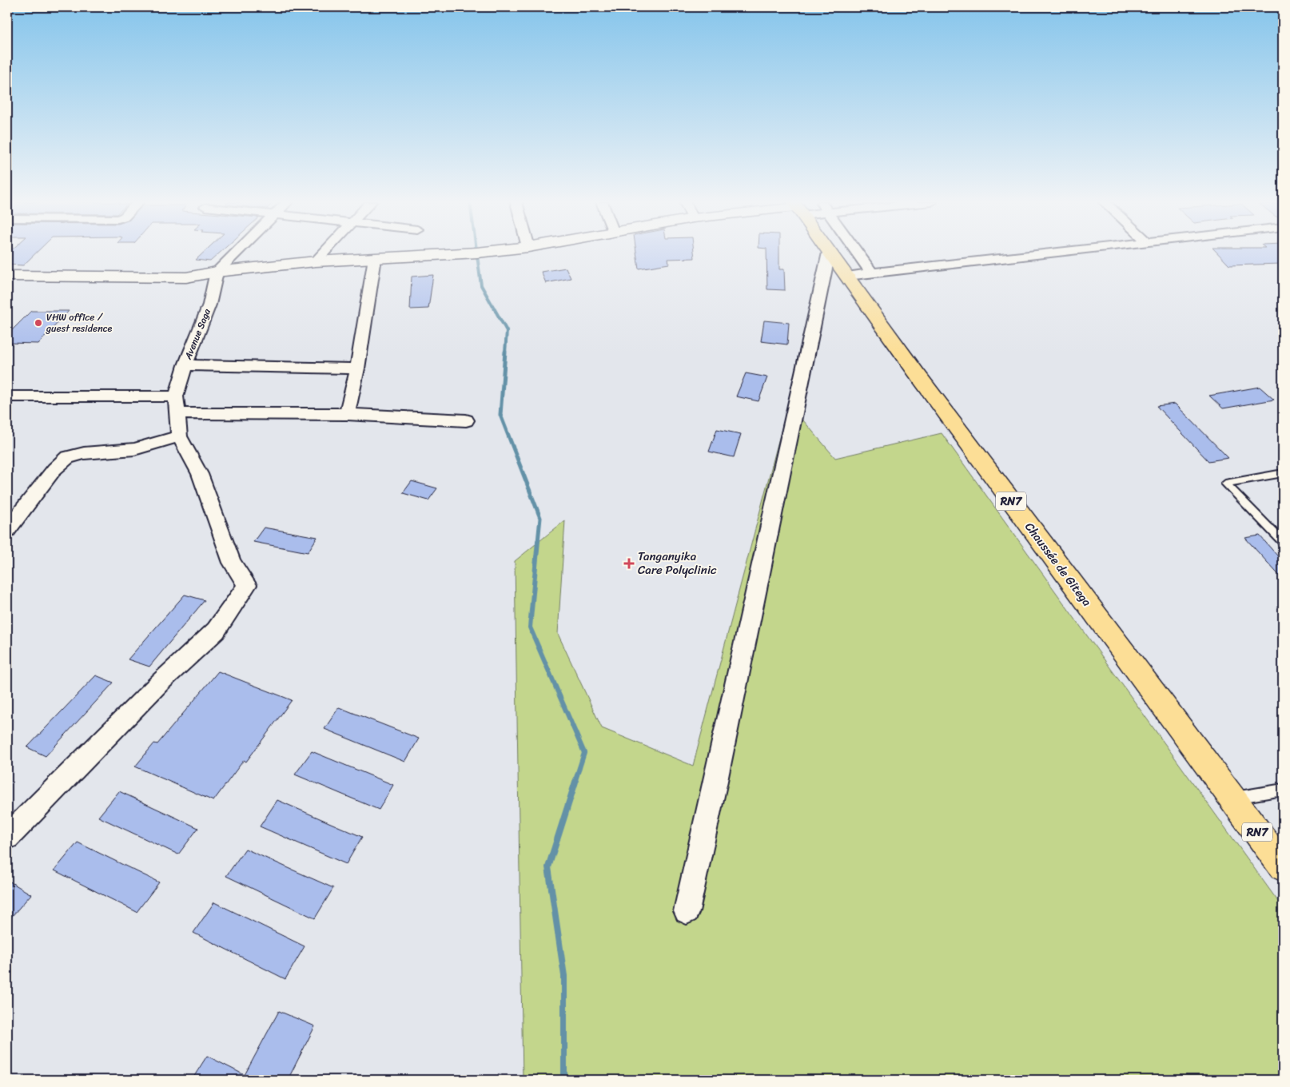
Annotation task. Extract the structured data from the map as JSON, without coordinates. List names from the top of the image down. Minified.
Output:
{"streets":{"main road":["RN7","Chaussée de Gitega"],"street":["Avenue Saga"]},"places":{"other":["VHW office / guest residence"],"health":["Tanganyika Care Polyclinic"]}}
